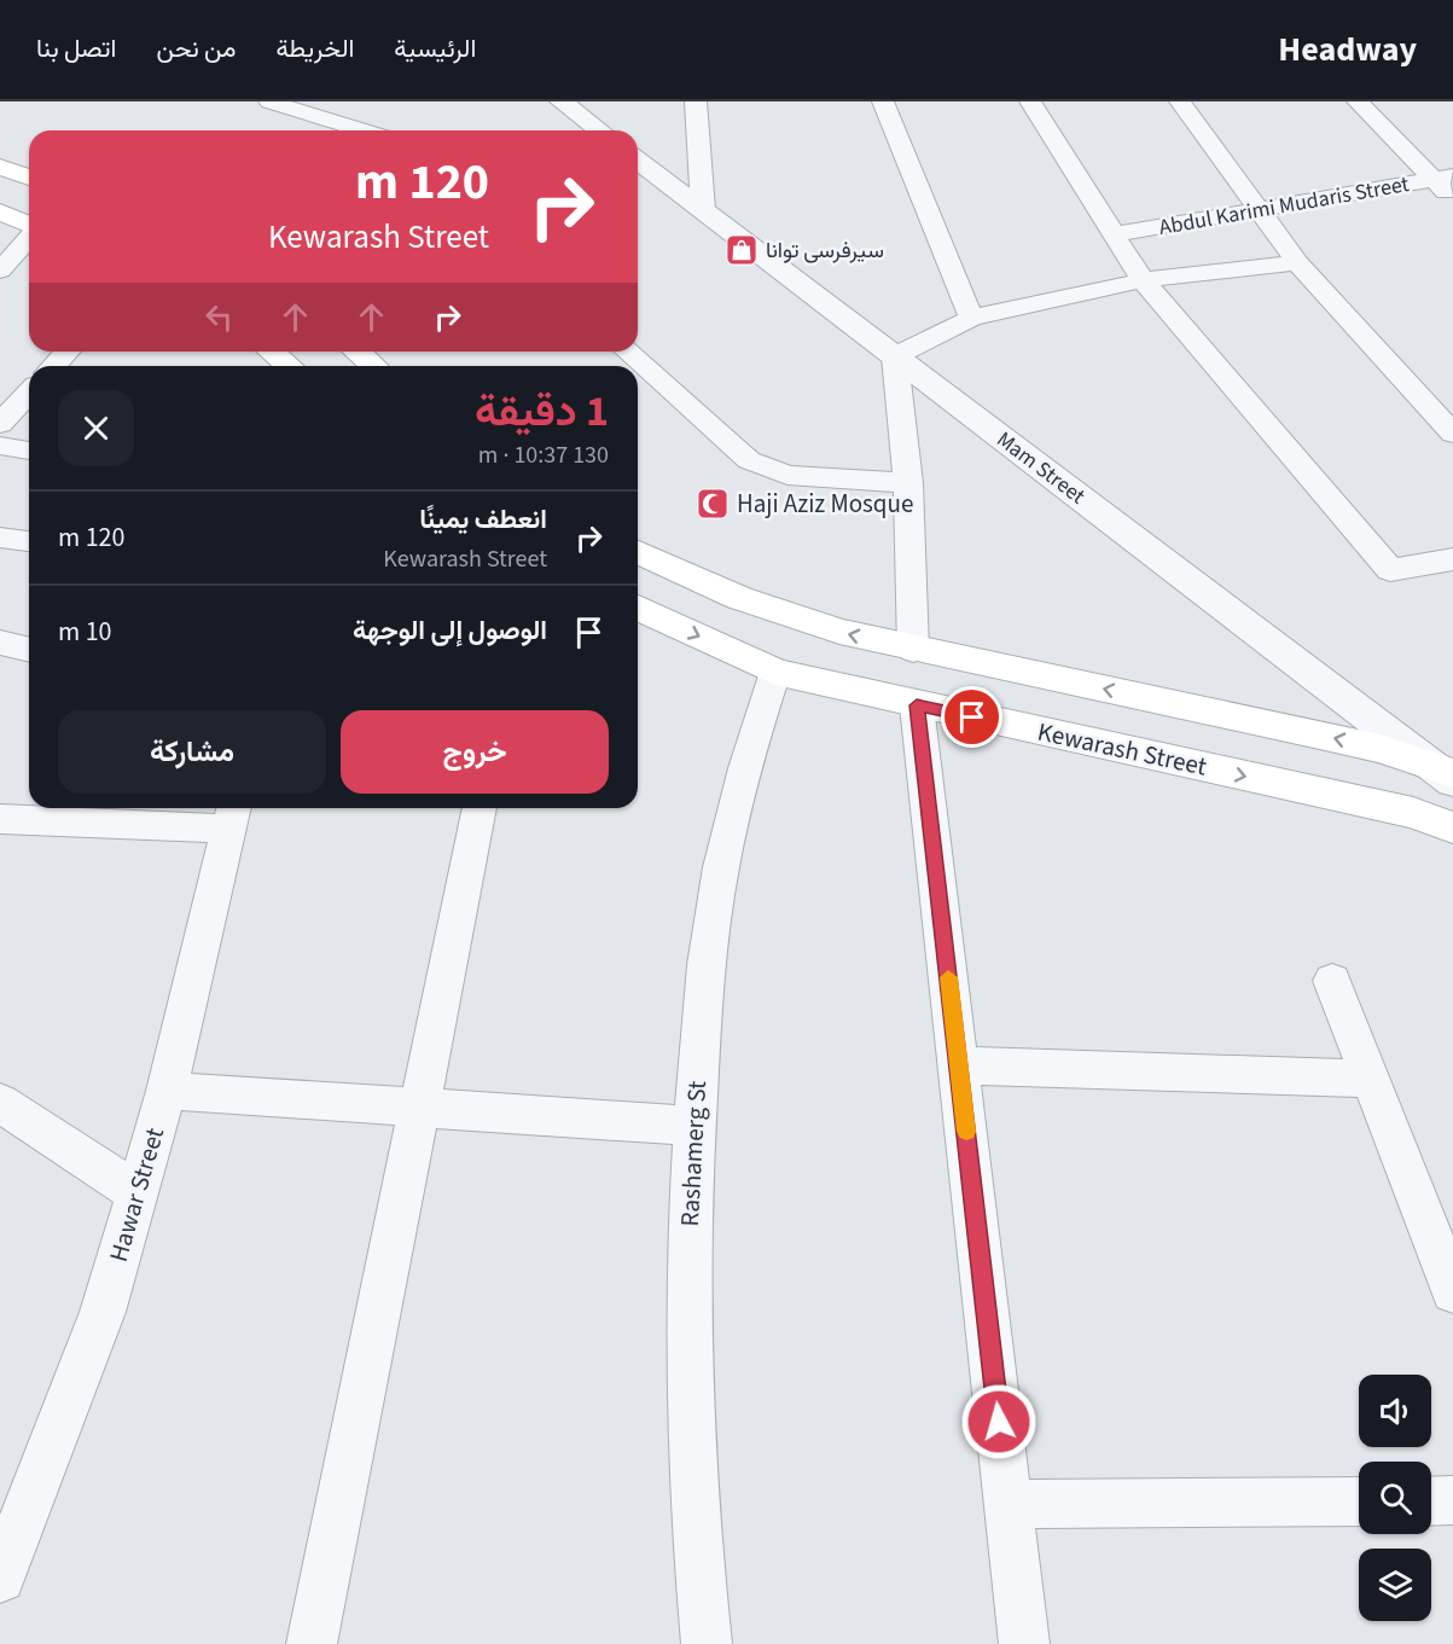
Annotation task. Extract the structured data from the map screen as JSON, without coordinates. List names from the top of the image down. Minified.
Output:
{"streets":{"main road":["Kewarash Street"],"street":["Abdul Karimi Mudaris Street","Mam Street","Rashamerg St","Hawar Street"]},"crossings":[["Kewarash Street","Rashamerg St"]],"places":{"shop":["سيرفرسى توانا"],"mosque":["Haji Aziz Mosque"]},"page":{"header":"Headway","nav":["الرئيسية","الخريطة","من نحن","اتصل بنا"],"turn":["120 m","Kewarash Street"],"heading":["1 دقيقة","130 m · 10:37"],"list":[{"name":"انعطف يمينًا","note":"Kewarash Street","value":"120 m"},{"name":"الوصول إلى الوجهة","value":"10 m"}],"buttons":["خروج","مشاركة"]}}
